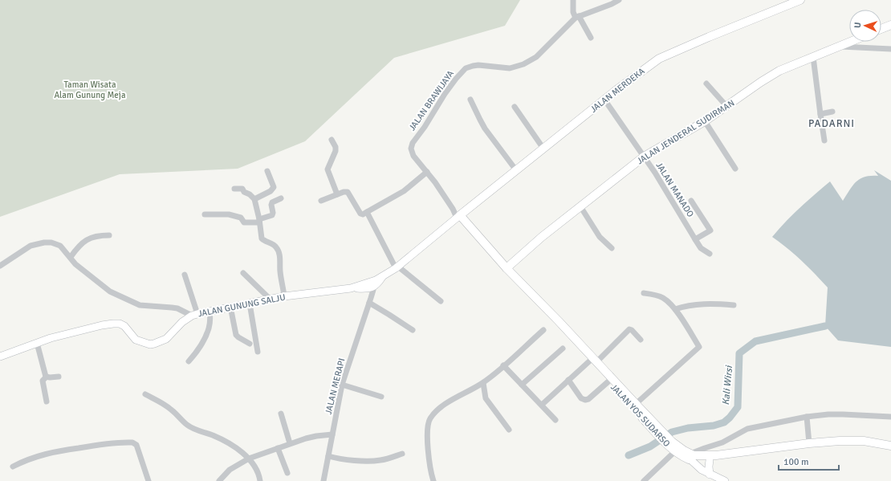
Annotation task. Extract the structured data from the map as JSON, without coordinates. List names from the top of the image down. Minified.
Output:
{"streets":{"highway":["JALAN MERDEKA","JALAN JENDERAL SUDIRMAN","JALAN YOS SUDARSO"],"main road":["JALAN GUNUNG SALJU"],"street":["JALAN BRAWIJAYA","JALAN MANADO","JALAN MERAPI"]},"crossings":[["JALAN MERDEKA","JALAN BRAWIJAYA"],["JALAN MERDEKA","JALAN MANADO"],["JALAN MERDEKA","JALAN YOS SUDARSO"],["JALAN BRAWIJAYA","JALAN YOS SUDARSO"],["JALAN JENDERAL SUDIRMAN","JALAN MANADO"],["JALAN JENDERAL SUDIRMAN","JALAN YOS SUDARSO"],["JALAN GUNUNG SALJU","JALAN MERAPI"]],"districts":["PADARNI"],"water":["Kali Wirsi"],"parks":["Taman Wisata Alam Gunung Meja"],"scale_bar":"100 m","north":"left"}
